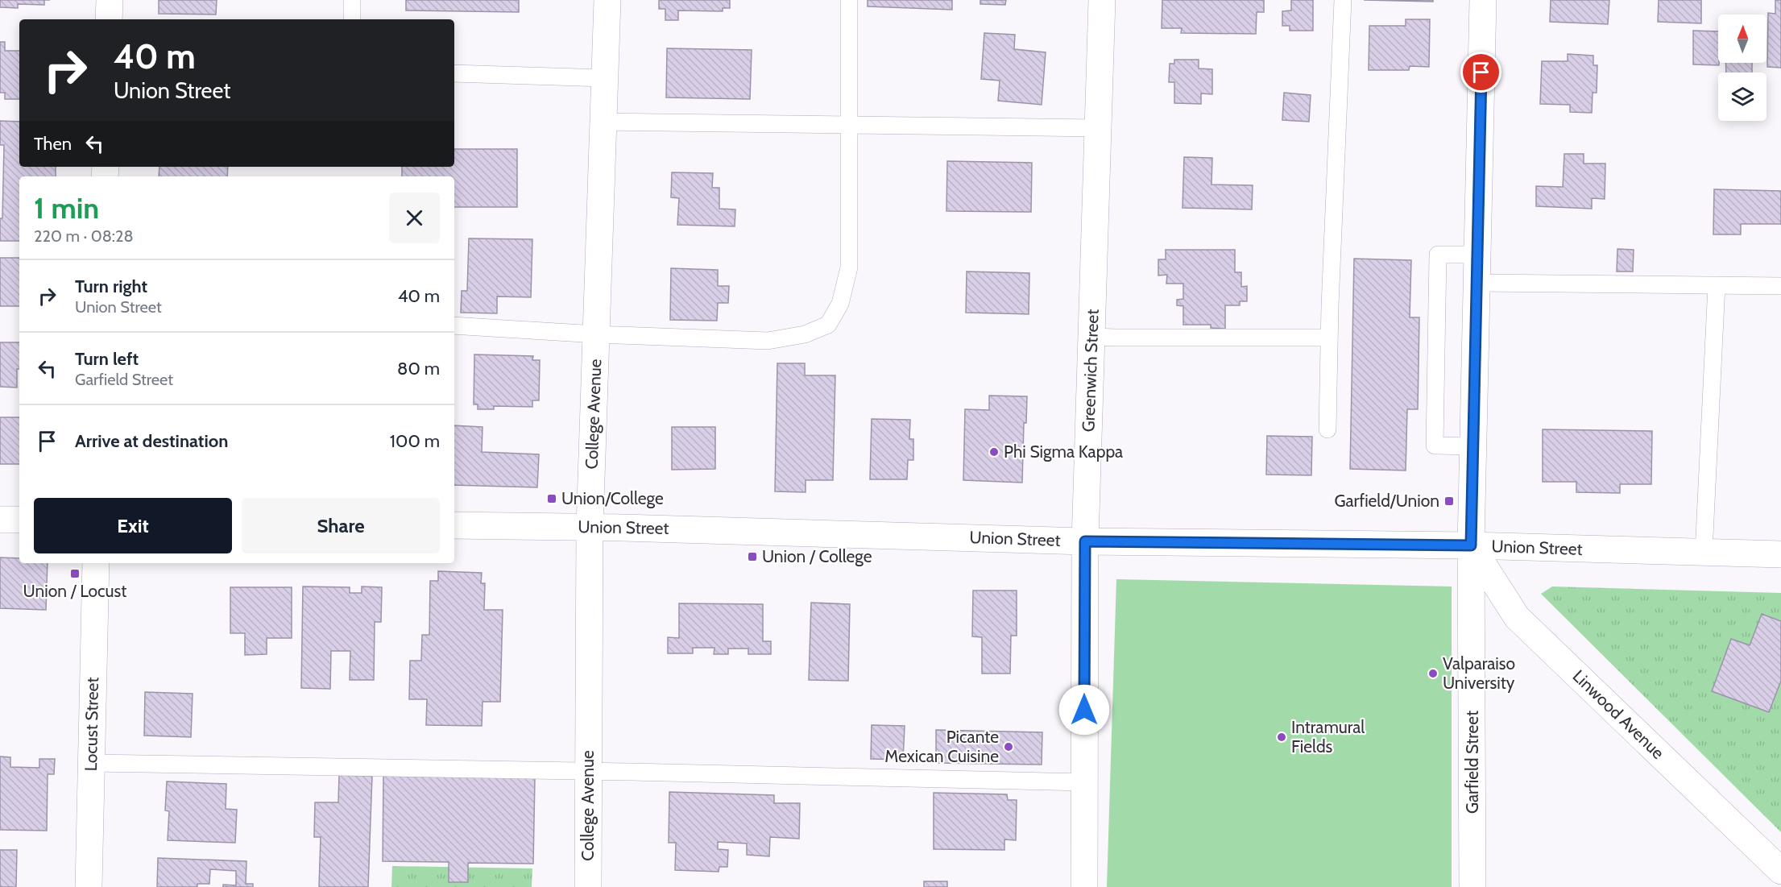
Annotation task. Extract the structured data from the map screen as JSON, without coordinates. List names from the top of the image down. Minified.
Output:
{"streets":{"street":["Greenwich Street","College Avenue","Union Street","Linwood Avenue","Locust Street","Garfield Street"]},"crossings":[["Greenwich Street","Union Street"],["College Avenue","Union Street"],["Union Street","Linwood Avenue"],["Union Street","Garfield Street"],["Linwood Avenue","Garfield Street"]],"places":{"other":["Phi Sigma Kappa","Valparaiso University","Intramural Fields","Picante Mexican Cuisine"],"transit":["Union/College","Garfield/Union","Union / College","Union / Locust"]},"north":"top","page":{"turn":["40 m","Union Street"],"then":"Then","heading":["1 min","220 m · 08:28"],"list":[{"name":"Turn right","note":"Union Street","value":"40 m"},{"name":"Turn left","note":"Garfield Street","value":"80 m"},{"name":"Arrive at destination","value":"100 m"}],"buttons":["Exit","Share"]}}
